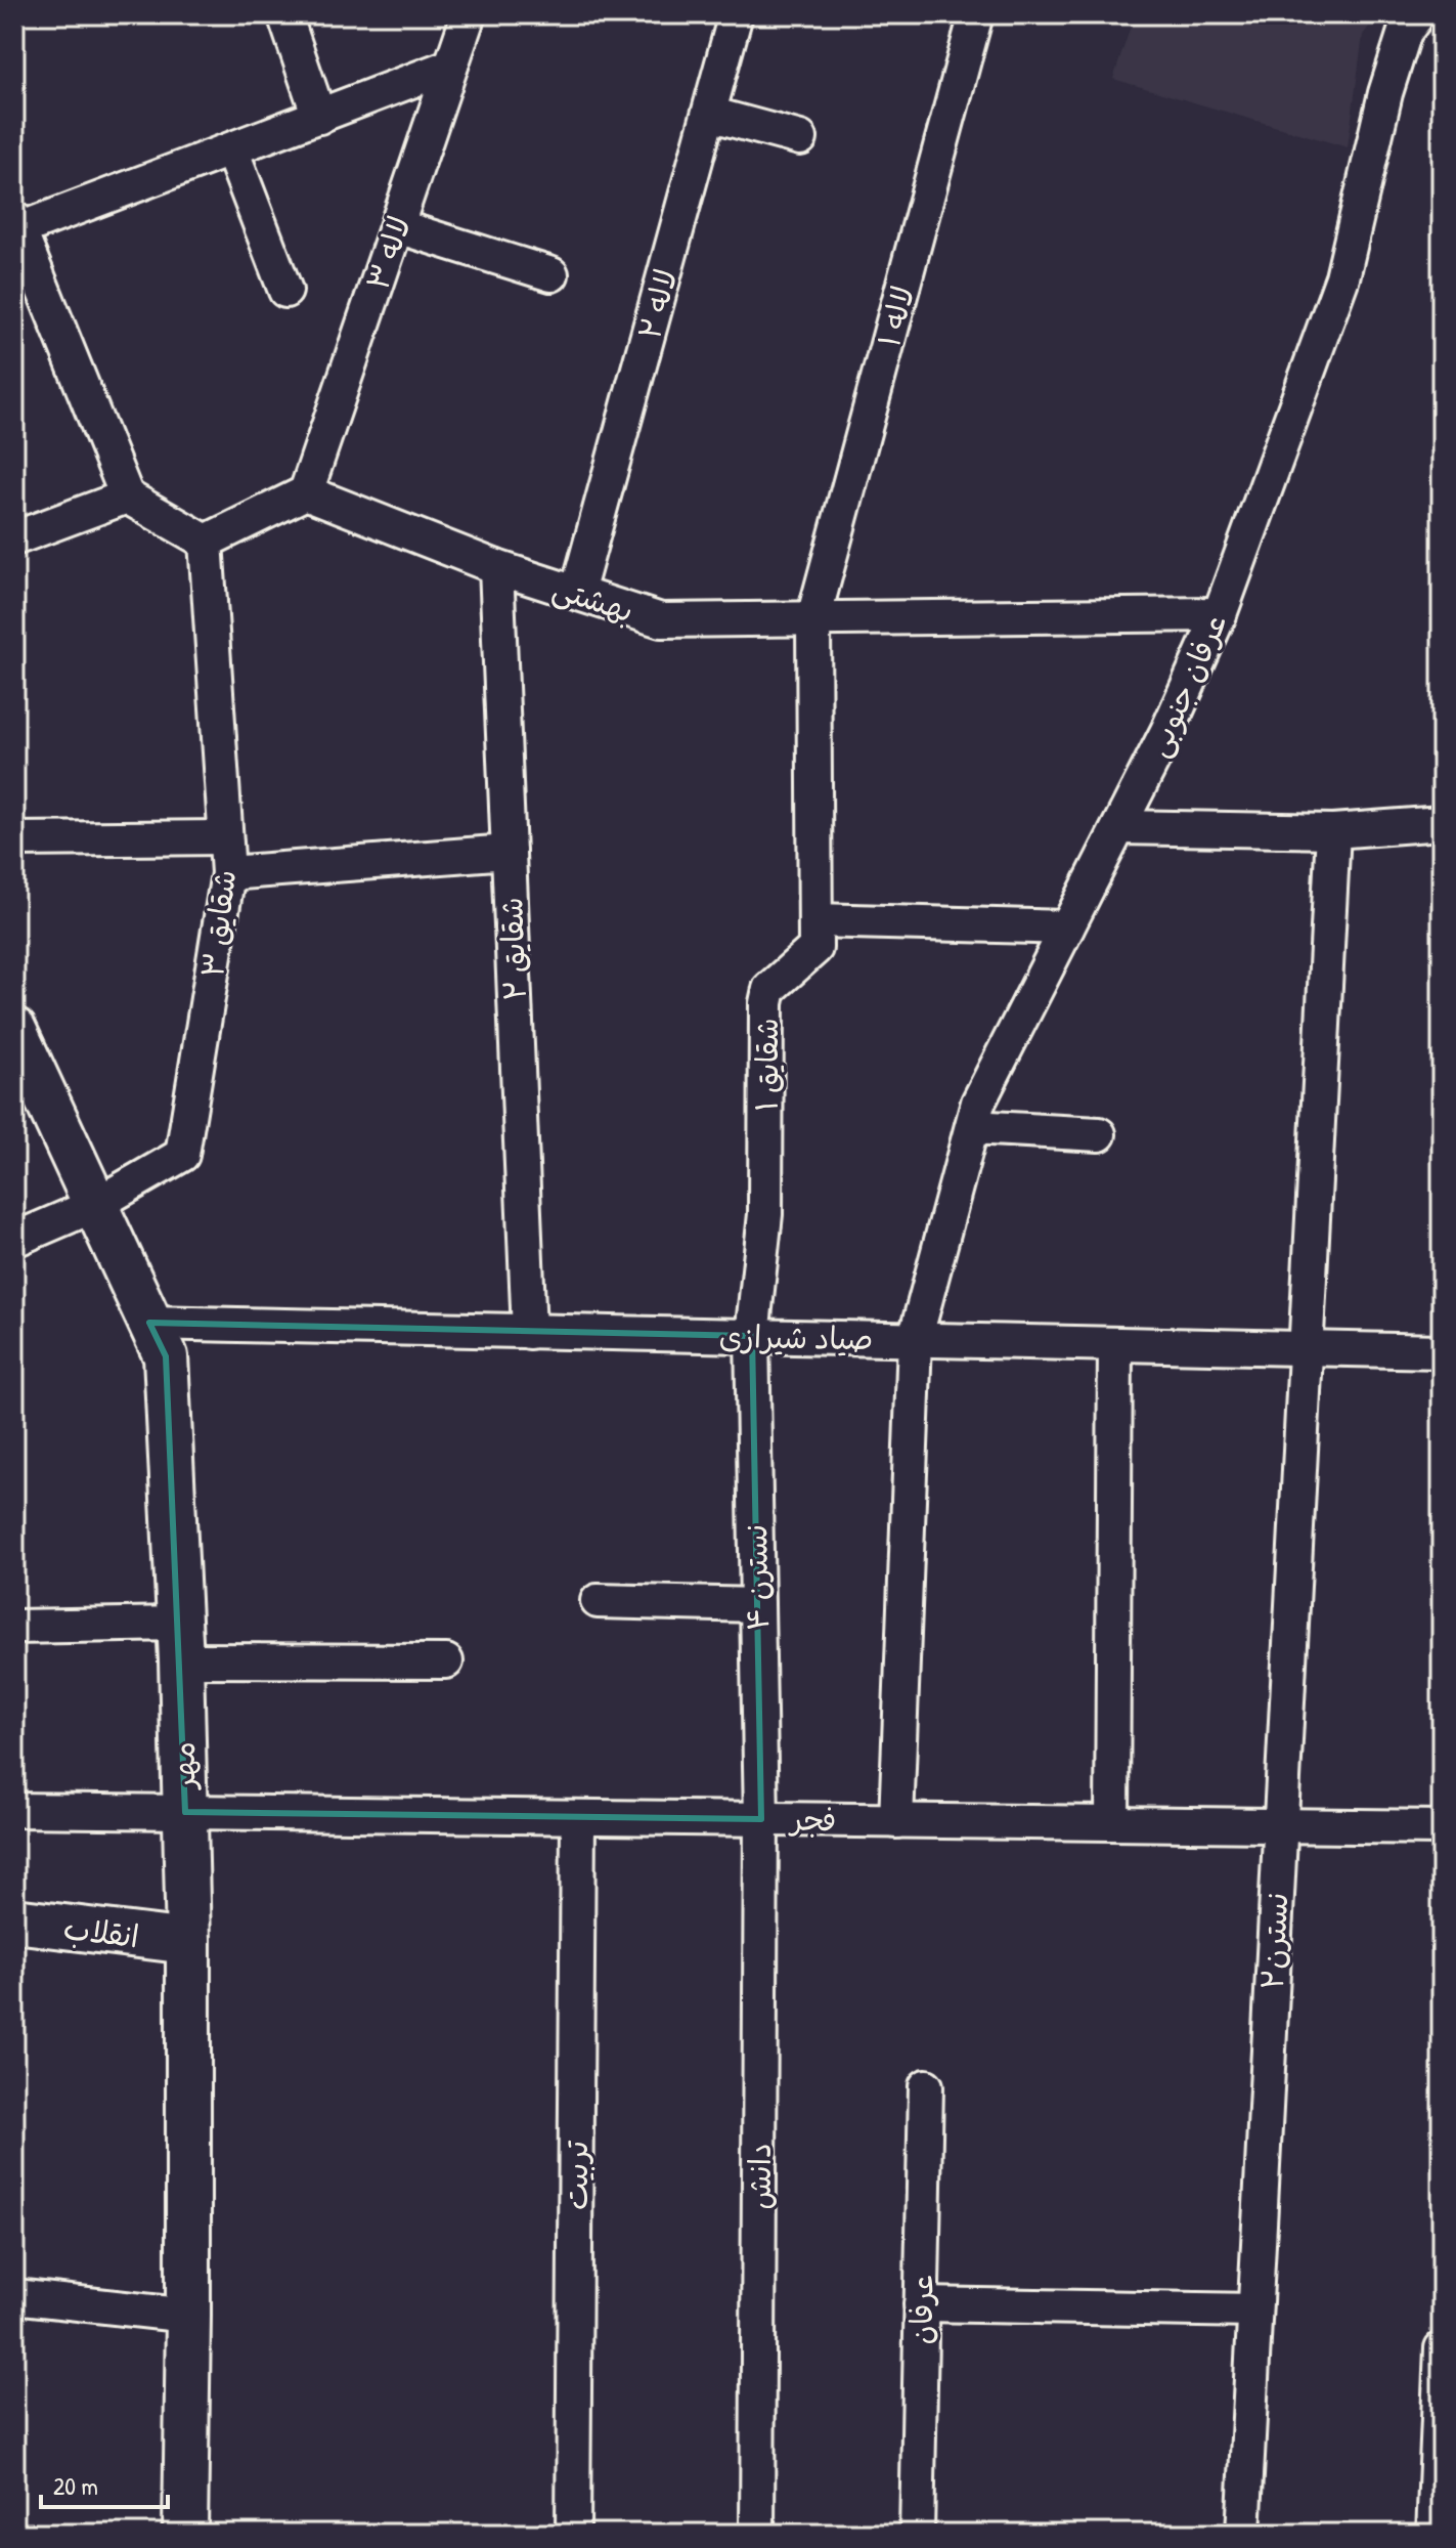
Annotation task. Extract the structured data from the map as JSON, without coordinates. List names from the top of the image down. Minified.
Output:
{"streets":{"street":["لاله ۳","لاله ۲","لاله ۱","بهشتی","عرفان جنوبی","شقایق ۳","شقایق ۲","شقایق ۱","صیاد شیرازی","نسترن ۴","مهر","فجر","انقلاب","نسترن۲","تربیت","دانش","عرفان"]},"crossings":[["لاله ۳","بهشتی"],["لاله ۲","بهشتی"],["لاله ۱","بهشتی"],["لاله ۱","شقایق ۱"],["بهشتی","عرفان جنوبی"],["بهشتی","شقایق ۲"],["بهشتی","شقایق ۱"],["عرفان جنوبی","صیاد شیرازی"],["عرفان جنوبی","فجر"],["شقایق ۳","مهر"],["شقایق ۲","صیاد شیرازی"],["شقایق ۱","صیاد شیرازی"],["شقایق ۱","نسترن ۴"],["صیاد شیرازی","نسترن ۴"],["صیاد شیرازی","مهر"],["صیاد شیرازی","نسترن۲"],["نسترن ۴","فجر"],["نسترن ۴","دانش"],["مهر","فجر"],["مهر","انقلاب"],["فجر","نسترن۲"],["فجر","تربیت"],["فجر","دانش"]],"scale_bar":"20 m"}
